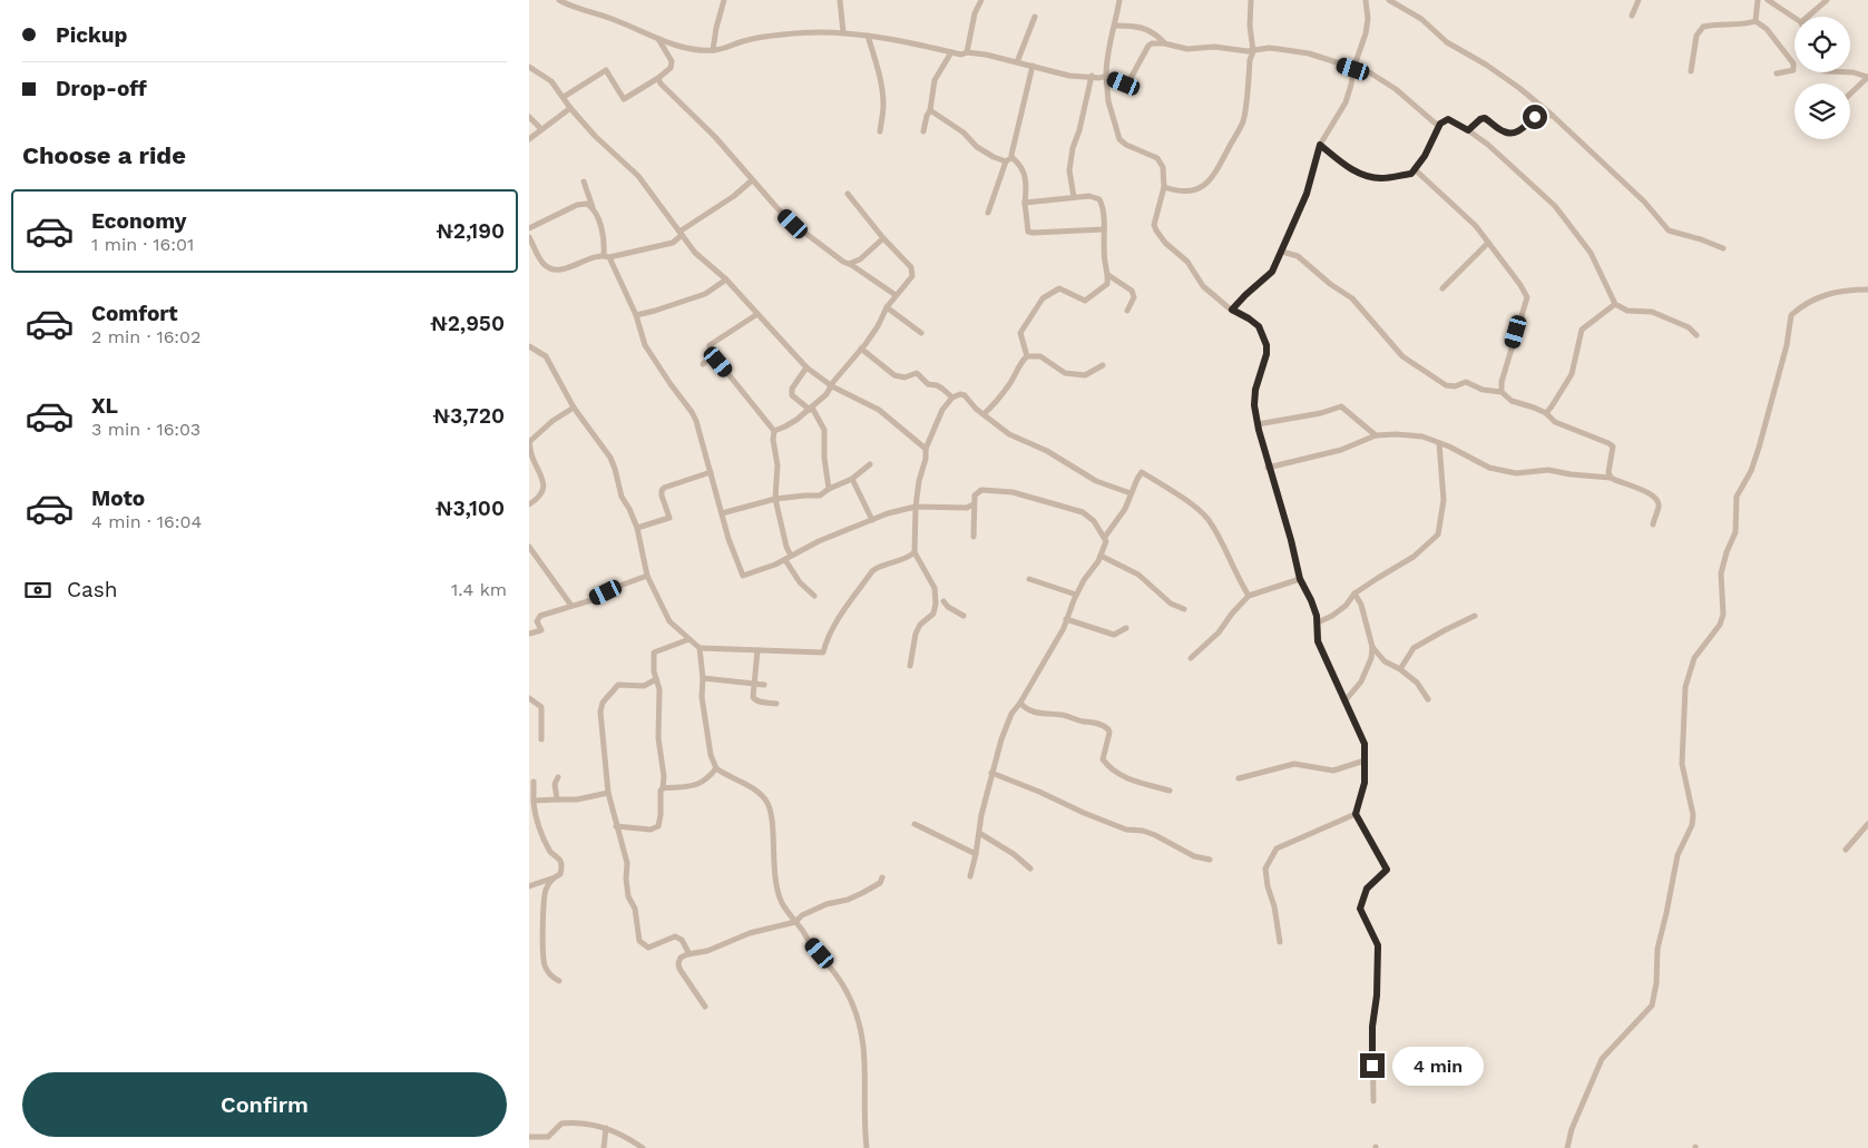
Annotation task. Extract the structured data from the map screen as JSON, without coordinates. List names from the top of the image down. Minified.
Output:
{"page":{"banner":["Pickup","Drop-off"],"heading":"Choose a ride","list":[{"name":"Economy","note":"1 min · 16:01","value":"₦2,190"},{"name":"Comfort","note":"2 min · 16:02","value":"₦2,950"},{"name":"XL","note":"3 min · 16:03","value":"₦3,720"},{"name":"Moto","note":"4 min · 16:04","value":"₦3,100"}],"pay":["Cash","1.4 km"],"bubble":"4 min","buttons":"Confirm"}}
